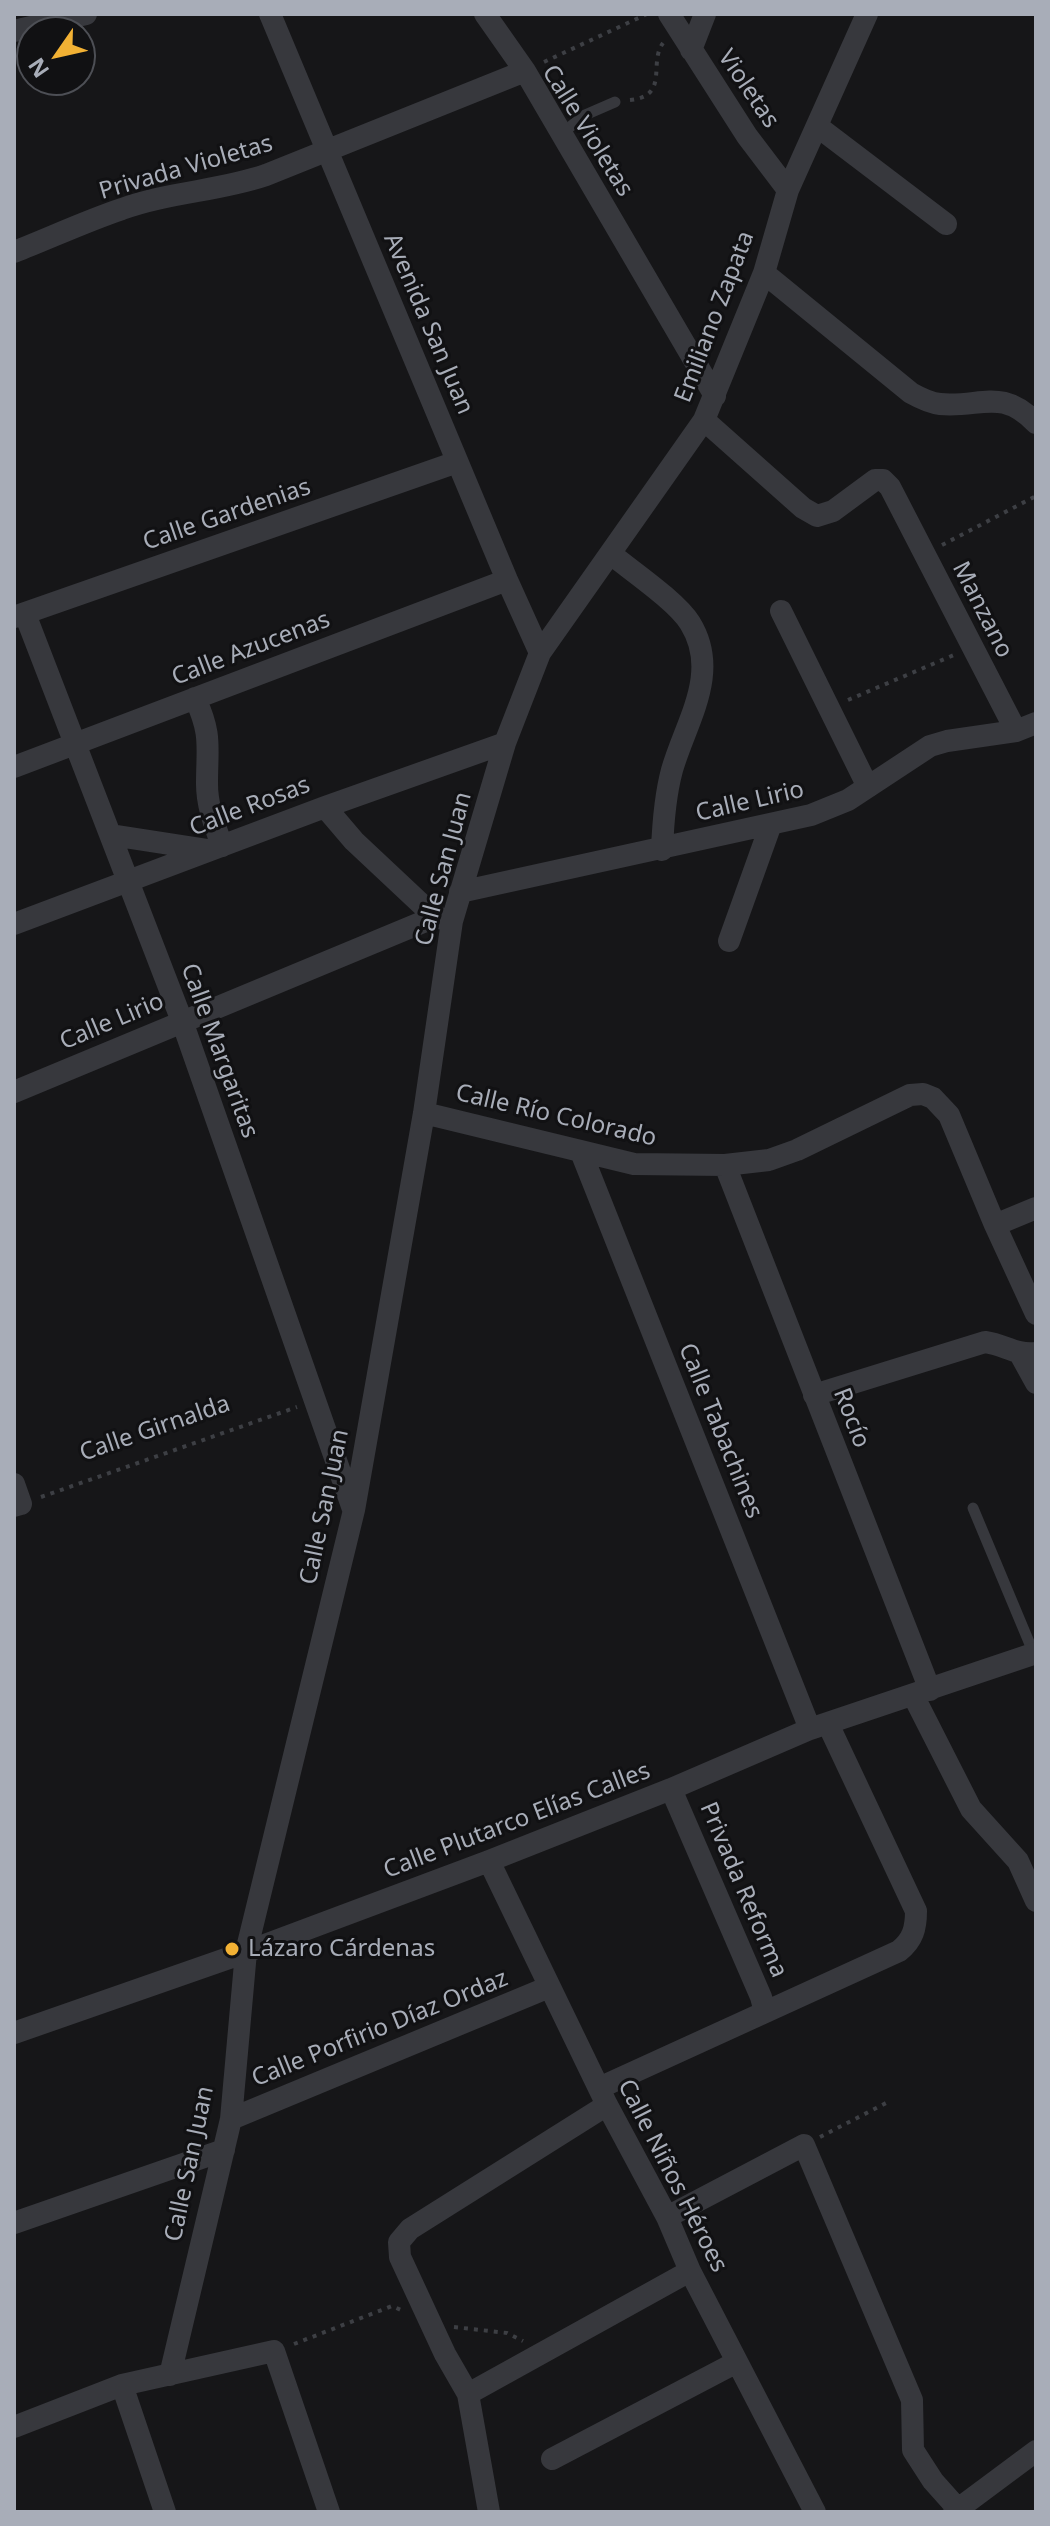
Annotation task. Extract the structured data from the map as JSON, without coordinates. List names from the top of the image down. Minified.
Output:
{"streets":{"street":["Violetas","Calle Violetas","Privada Violetas","Emiliano Zapata","Avenida San Juan","Calle Gardenias","Manzano","Calle Azucenas","Calle Lirio","Calle Rosas","Calle San Juan","Calle Margaritas","Calle Río Colorado","Rocío","Calle Tabachines","Calle Plutarco Elías Calles","Privada Reforma","Calle Porfirio Díaz Ordaz","Calle Niños Héroes"],"path":["Calle Girnalda"]},"crossings":[["Violetas","Emiliano Zapata"],["Calle Violetas","Privada Violetas"],["Calle Violetas","Emiliano Zapata"],["Calle Violetas","Avenida San Juan"],["Privada Violetas","Avenida San Juan"],["Emiliano Zapata","Avenida San Juan"],["Emiliano Zapata","Manzano"],["Emiliano Zapata","Calle San Juan"],["Avenida San Juan","Calle Gardenias"],["Avenida San Juan","Calle Azucenas"],["Avenida San Juan","Calle San Juan"],["Calle Gardenias","Calle Margaritas"],["Manzano","Calle Lirio"],["Calle Azucenas","Calle Margaritas"],["Calle Lirio","Calle San Juan"],["Calle Lirio","Calle Margaritas"],["Calle Rosas","Calle San Juan"],["Calle Rosas","Calle Margaritas"],["Calle San Juan","Calle Margaritas"],["Calle San Juan","Calle Río Colorado"],["Calle San Juan","Calle Plutarco Elías Calles"],["Calle San Juan","Calle Porfirio Díaz Ordaz"],["Calle Margaritas","Calle Girnalda"],["Calle Río Colorado","Rocío"],["Calle Río Colorado","Calle Tabachines"],["Rocío","Calle Plutarco Elías Calles"],["Calle Tabachines","Calle Plutarco Elías Calles"],["Calle Tabachines","Privada Reforma"],["Calle Plutarco Elías Calles","Privada Reforma"],["Calle Plutarco Elías Calles","Calle Niños Héroes"],["Calle Porfirio Díaz Ordaz","Calle Niños Héroes"]],"places":["Lázaro Cárdenas"],"north":"bottom left"}
